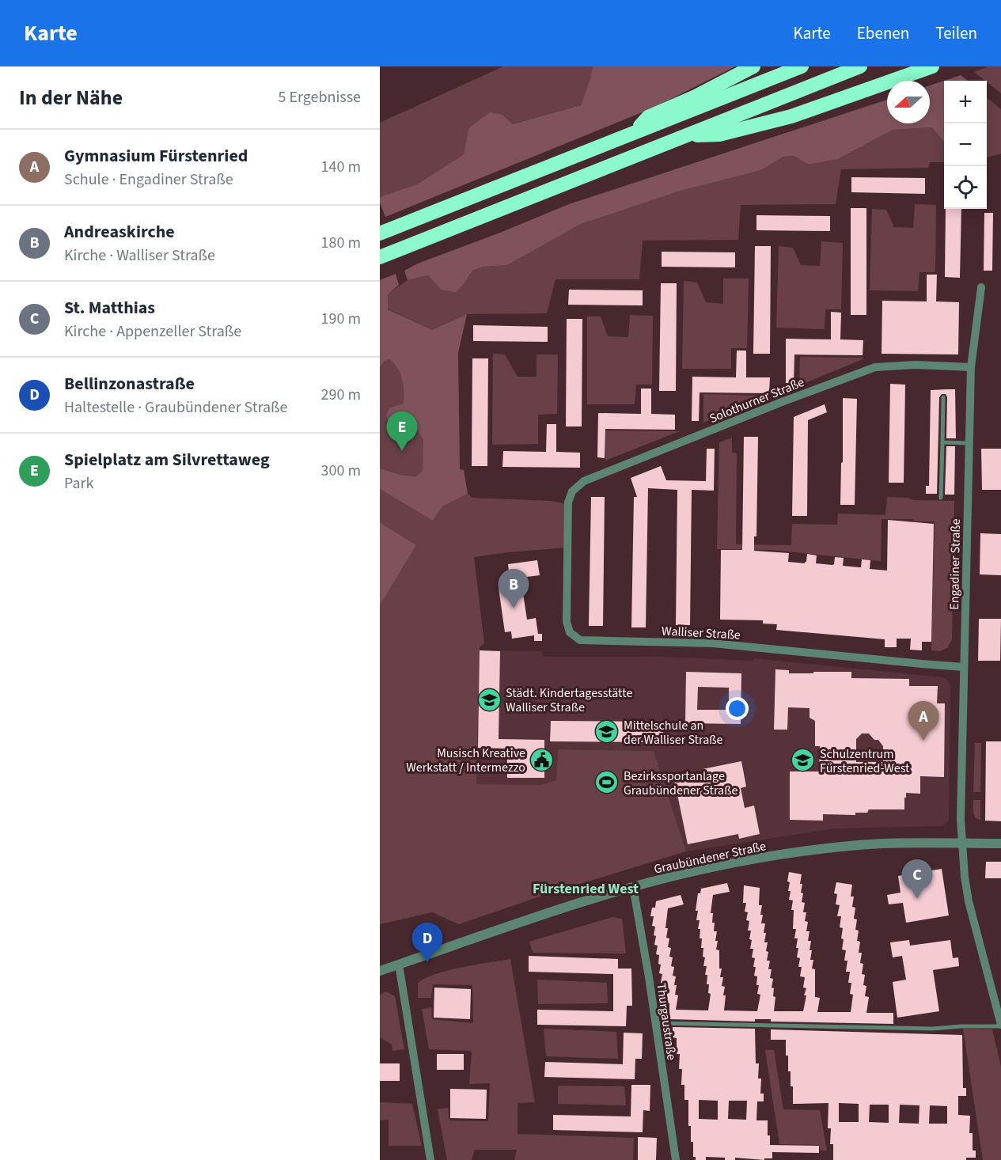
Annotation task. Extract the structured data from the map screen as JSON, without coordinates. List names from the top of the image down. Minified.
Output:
{"streets":{"street":["Solothurner Straße","Engadiner Straße","Walliser Straße","Graubündener Straße","Thurgaustraße"]},"crossings":[["Solothurner Straße","Engadiner Straße"],["Solothurner Straße","Walliser Straße"],["Engadiner Straße","Walliser Straße"],["Engadiner Straße","Graubündener Straße"],["Graubündener Straße","Thurgaustraße"]],"districts":["Fürstenried West"],"places":{"school or university":["Städt. Kindertagesstätte Walliser Straße","Mittelschule an der Walliser Straße","Schulzentrum Fürstenried-West"],"public building":["Musisch Kreative Werkstatt / Intermezzo"],"sports":["Bezirkssportanlage Graubündener Straße"]},"north":"left","page":{"header":"Karte","nav":["Karte","Ebenen","Teilen"],"heading":["In der Nähe","5 Ergebnisse"],"map_buttons":["+","−"],"list":[{"mark":"A","name":"Gymnasium Fürstenried","note":"Schule · Engadiner Straße","value":"140 m"},{"mark":"B","name":"Andreaskirche","note":"Kirche · Walliser Straße","value":"180 m"},{"mark":"C","name":"St. Matthias","note":"Kirche · Appenzeller Straße","value":"190 m"},{"mark":"D","name":"Bellinzonastraße","note":"Haltestelle · Graubündener Straße","value":"290 m"},{"mark":"E","name":"Spielplatz am Silvrettaweg","note":"Park","value":"300 m"}],"pins":["E","B","A","C","D"]}}
